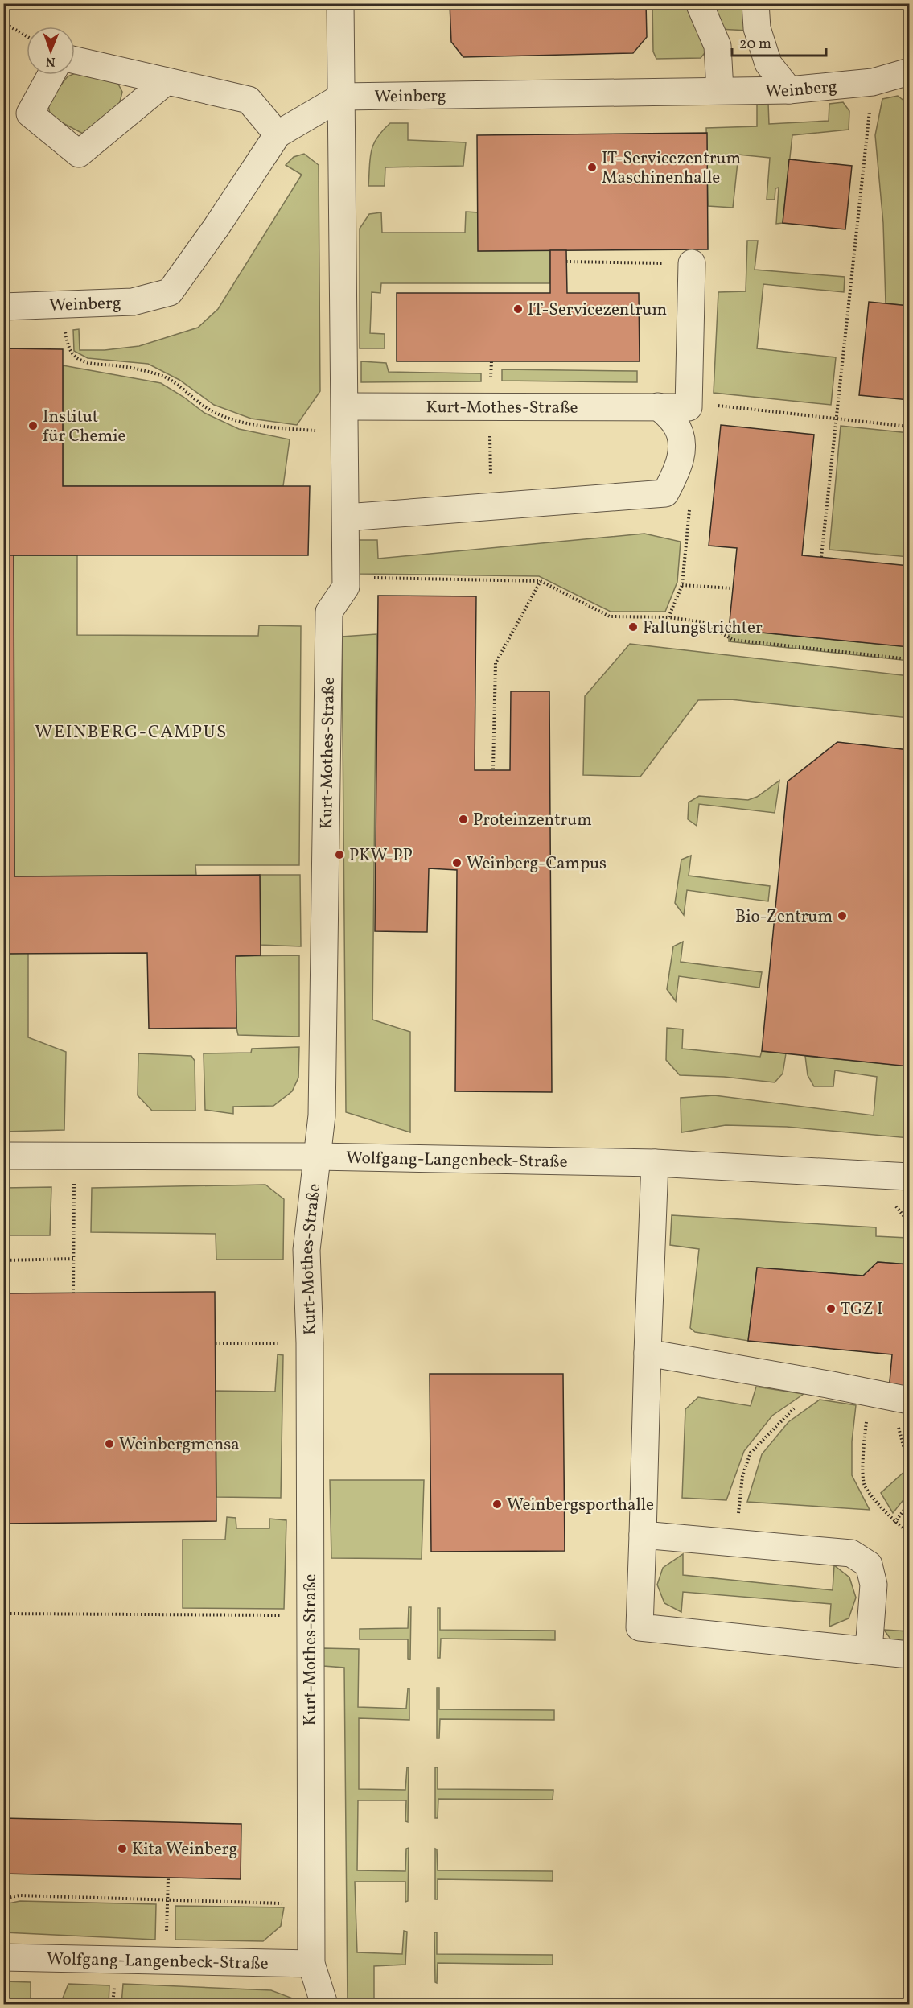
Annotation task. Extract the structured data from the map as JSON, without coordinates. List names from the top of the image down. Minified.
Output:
{"streets":{"street":["Weinberg","Kurt-Mothes-Straße","Wolfgang-Langenbeck-Straße"]},"crossings":[["Weinberg","Kurt-Mothes-Straße"],["Kurt-Mothes-Straße","Wolfgang-Langenbeck-Straße"]],"districts":["WEINBERG-CAMPUS"],"places":["IT-Servicezentrum Maschinenhalle","IT-Servicezentrum","Institut für Chemie","Faltungstrichter","Proteinzentrum","PKW-PP","Weinberg-Campus","Bio-Zentrum","TGZ I","Weinbergmensa","Weinbergsporthalle","Kita Weinberg"],"scale_bar":"20 m","north":"bottom"}
